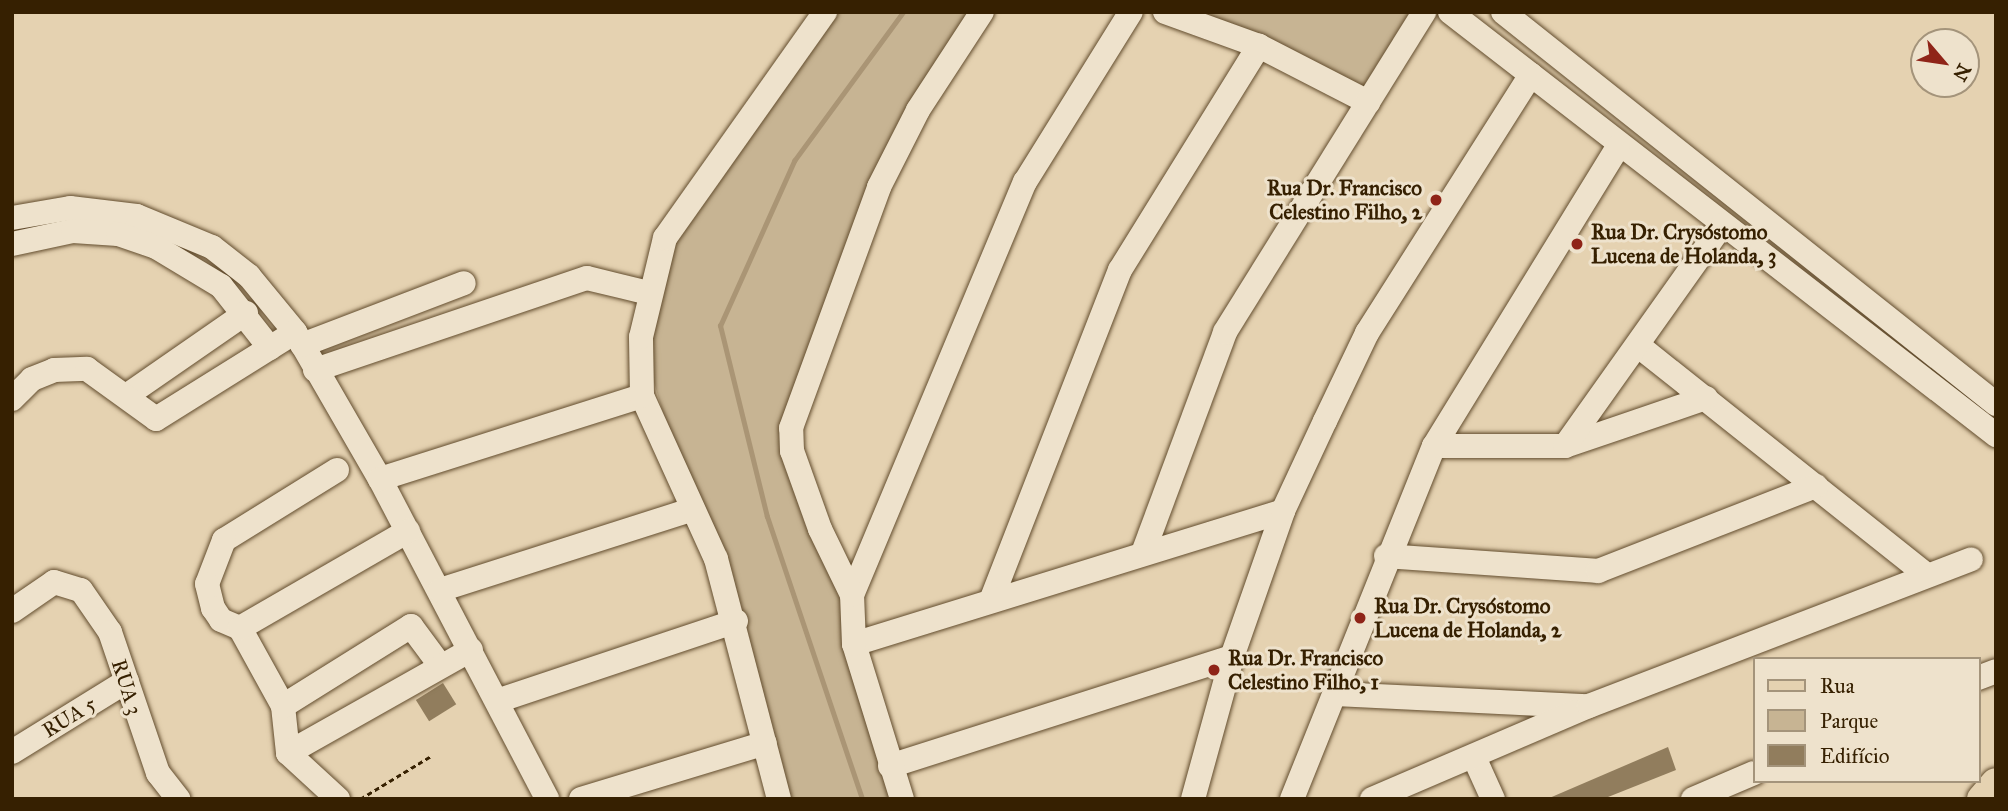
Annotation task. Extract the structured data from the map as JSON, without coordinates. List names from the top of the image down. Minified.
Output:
{"streets":{"street":["RUA 3","RUA 5"]},"crossings":[["RUA 3","RUA 5"]],"places":["Rua Dr. Francisco Celestino Filho, 2","Rua Dr. Crysóstomo Lucena de Holanda, 3","Rua Dr. Crysóstomo Lucena de Holanda, 2","Rua Dr. Francisco Celestino Filho, 1"],"legend":["Rua","Parque","Edifício"],"north":"bottom right"}
